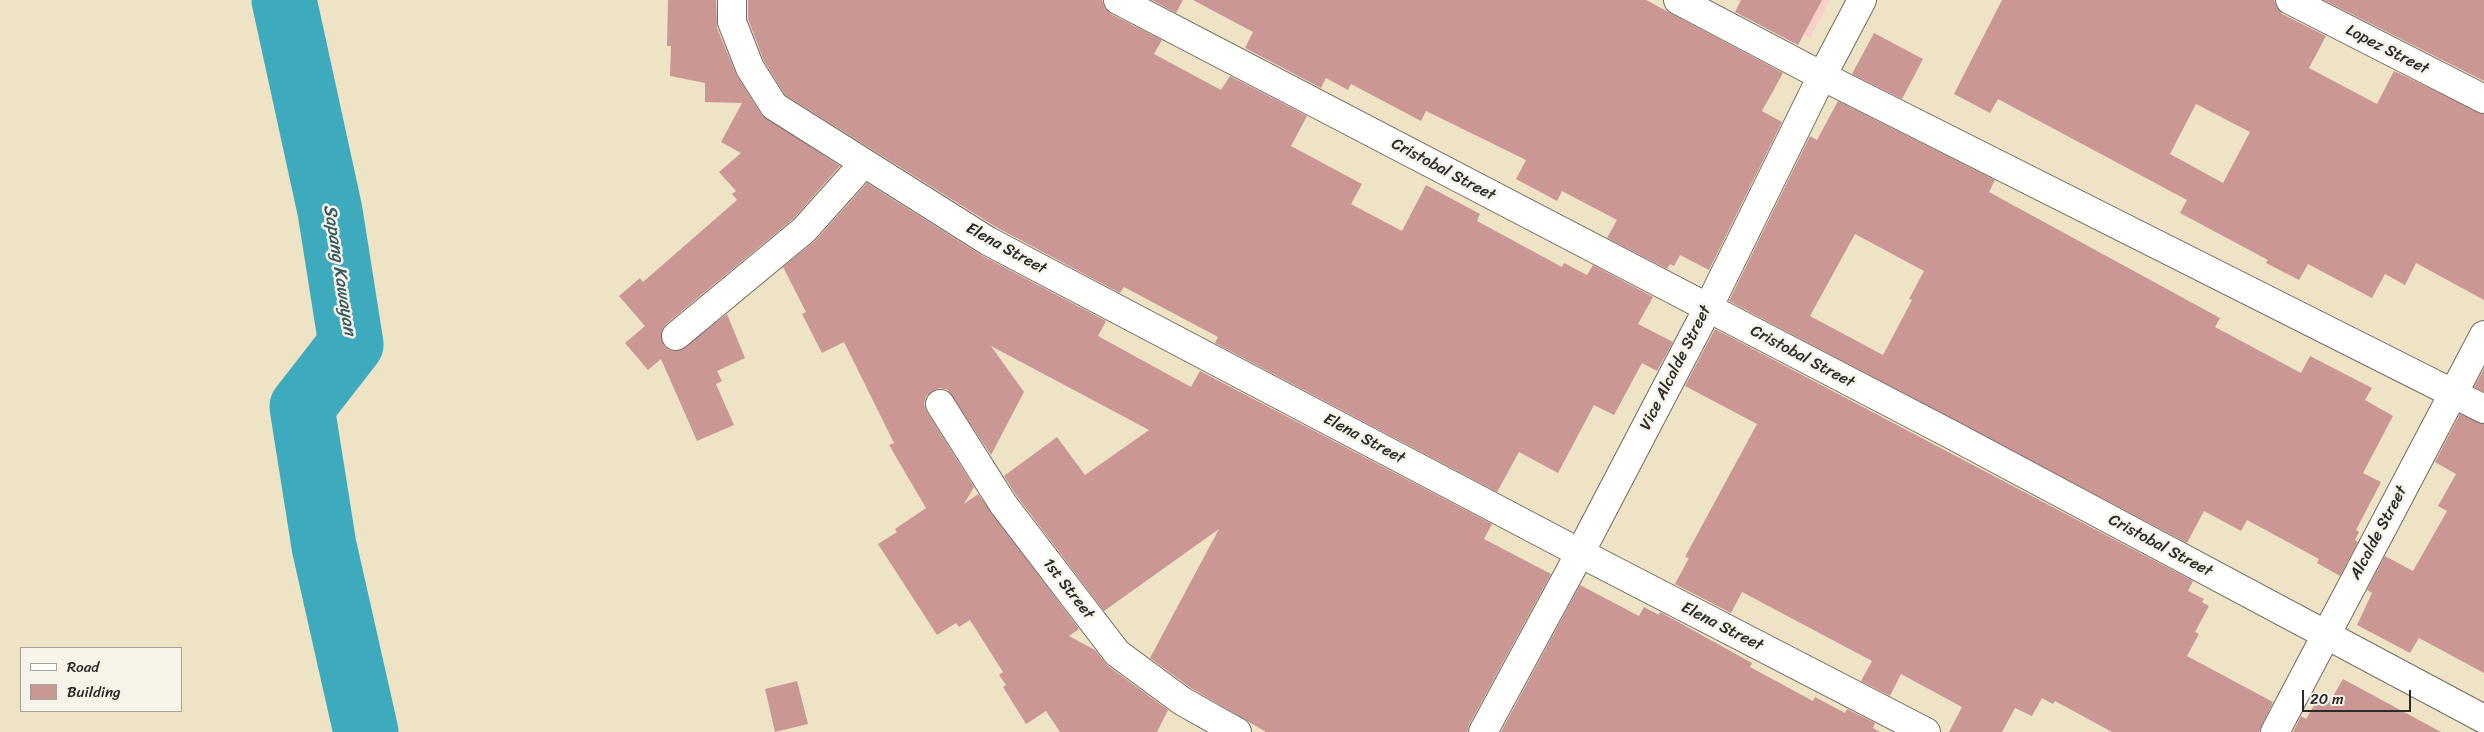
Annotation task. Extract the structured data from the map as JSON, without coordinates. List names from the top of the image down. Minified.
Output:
{"streets":{"street":["Lopez Street","Cristobal Street","Elena Street","Vice Alcalde Street","Alcalde Street","1st Street"]},"crossings":[["Cristobal Street","Vice Alcalde Street"],["Cristobal Street","Alcalde Street"],["Elena Street","Vice Alcalde Street"]],"water":["Sapang Kawayan"],"legend":["Road","Building"],"scale_bar":"20 m"}
